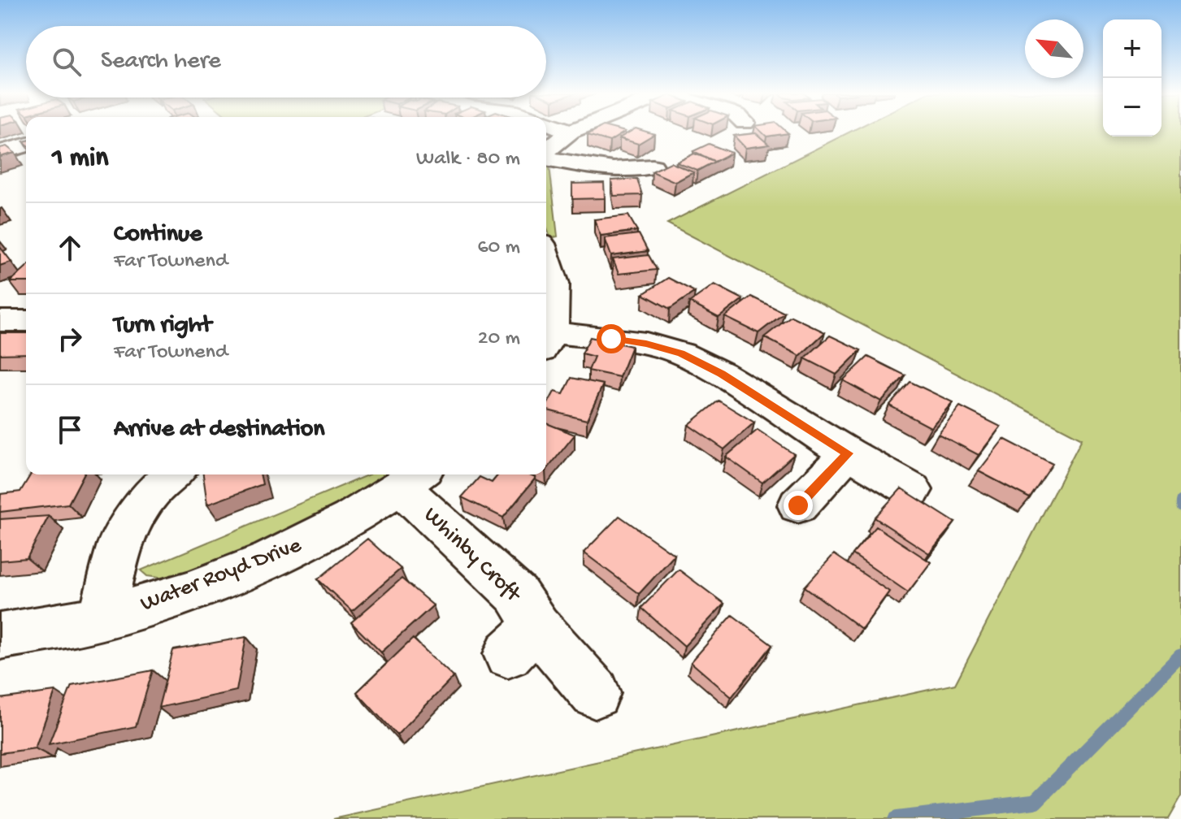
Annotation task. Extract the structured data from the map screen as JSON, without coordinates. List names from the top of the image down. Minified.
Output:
{"streets":{"street":["Whinby Croft","Water Royd Drive"]},"crossings":[["Whinby Croft","Water Royd Drive"]],"north":"top left","page":{"map_buttons":["+","−"],"search":"Search here","heading":["1 min","Walk · 80 m"],"list":[["Continue","Far Townend","60 m"],["Turn right","Far Townend","20 m"],"Arrive at destination"]}}
